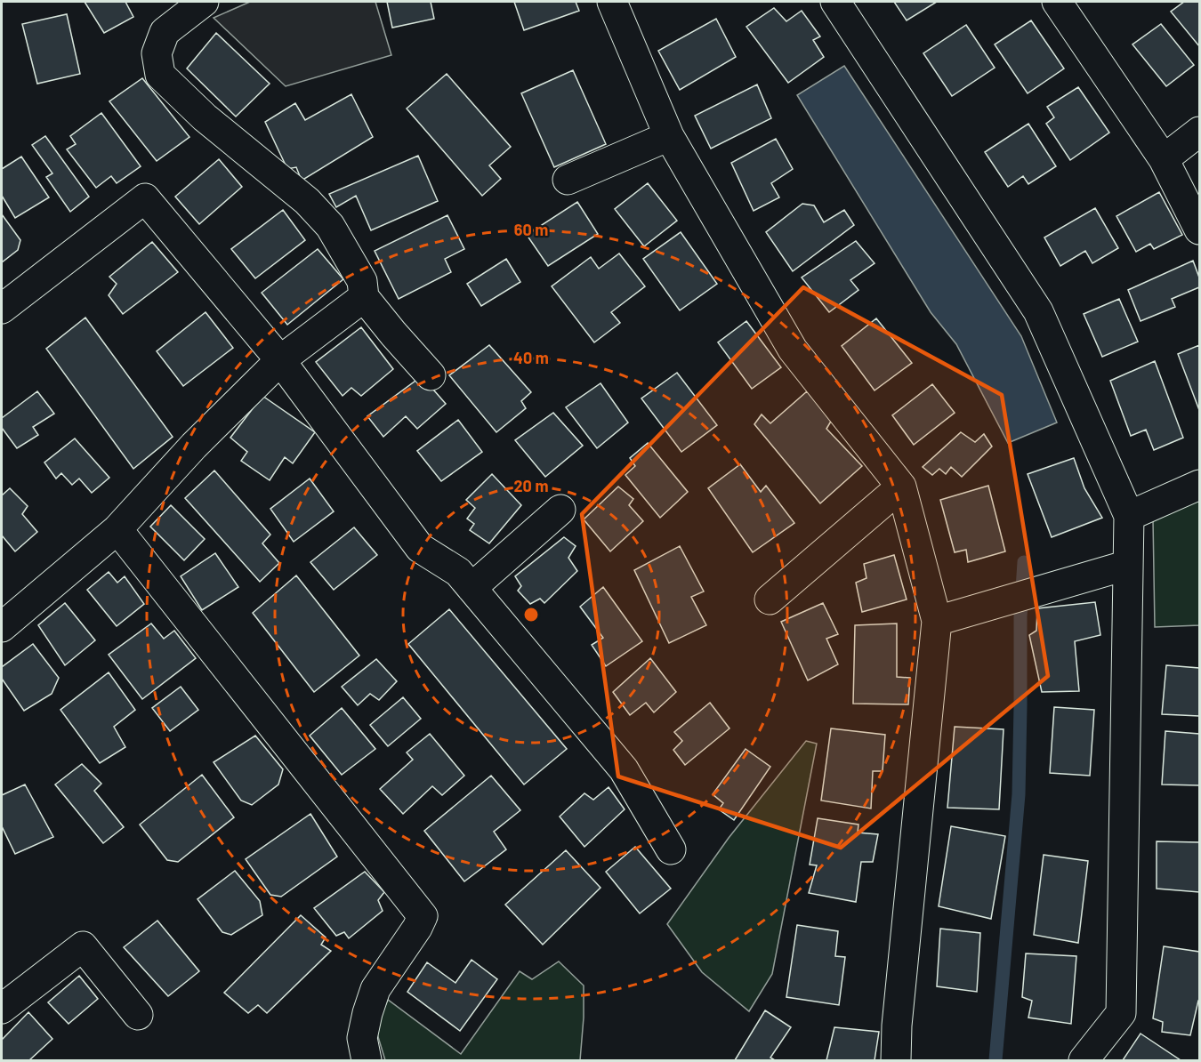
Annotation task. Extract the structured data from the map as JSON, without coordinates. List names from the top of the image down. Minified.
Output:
{"rings":["60 m","40 m","20 m"]}
